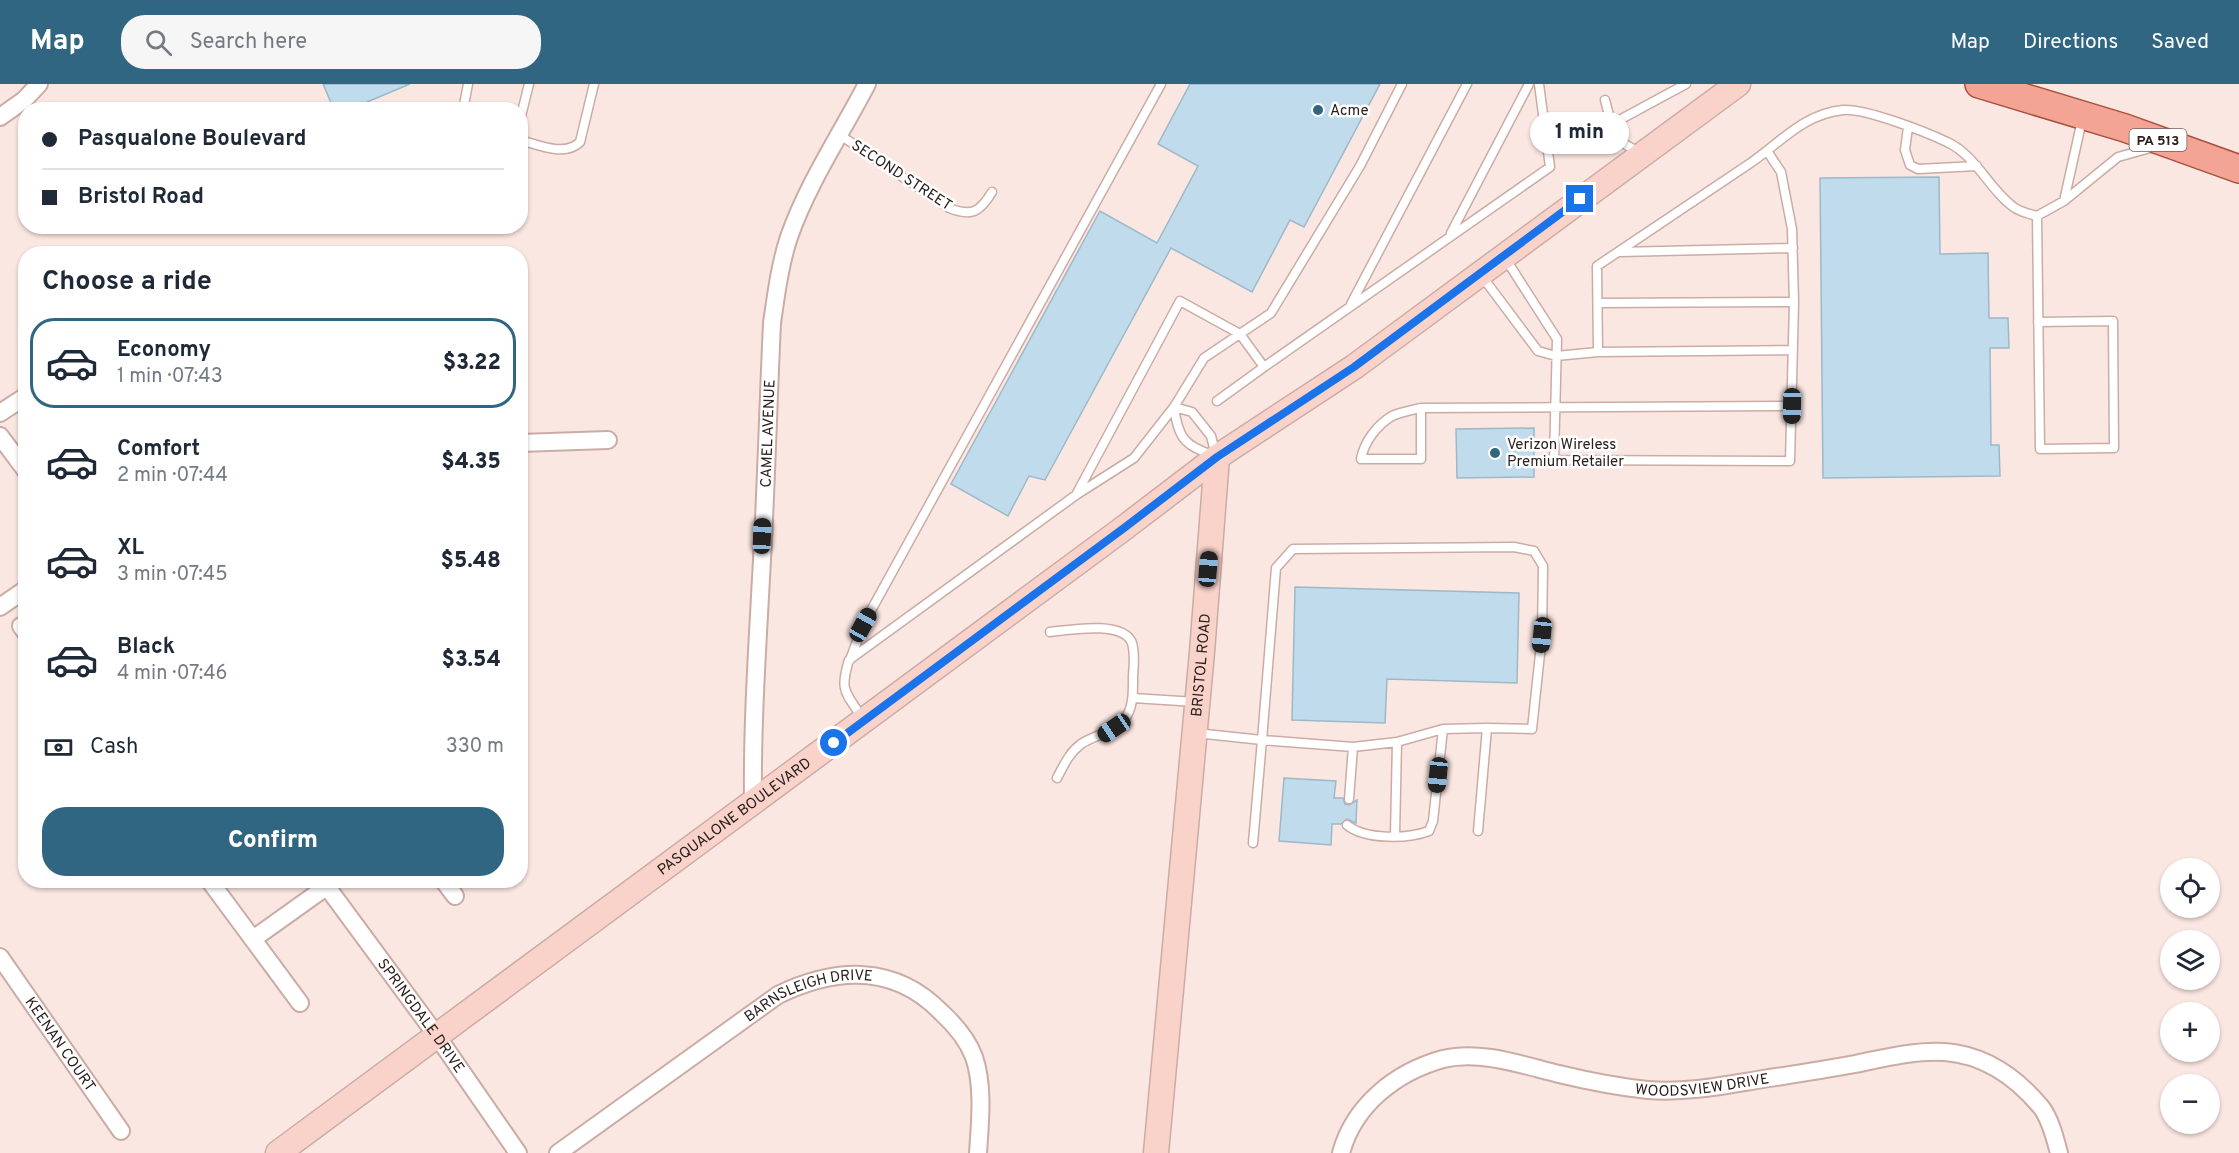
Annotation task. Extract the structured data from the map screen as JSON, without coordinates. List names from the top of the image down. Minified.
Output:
{"streets":{"main road":["PA 513","BRISTOL ROAD","PASQUALONE BOULEVARD"],"street":["CAMEL AVENUE","BARNSLEIGH DRIVE","SPRINGDALE DRIVE","KEENAN COURT","WOODSVIEW DRIVE"],"lane":["SECOND STREET"]},"crossings":[["SECOND STREET","CAMEL AVENUE"],["CAMEL AVENUE","PASQUALONE BOULEVARD"],["BRISTOL ROAD","PASQUALONE BOULEVARD"],["PASQUALONE BOULEVARD","SPRINGDALE DRIVE"]],"places":["Acme","Verizon Wireless Premium Retailer"],"page":{"header":"Map","search":"Search here","nav":["Map","Directions","Saved"],"banner":["Pasqualone Boulevard","Bristol Road"],"bubble":"1 min","heading":"Choose a ride","list":[{"name":"Economy","note":"1 min · 07:43","value":"$3.22"},{"name":"Comfort","note":"2 min · 07:44","value":"$4.35"},{"name":"XL","note":"3 min · 07:45","value":"$5.48"},{"name":"Black","note":"4 min · 07:46","value":"$3.54"}],"pay":["Cash","330 m"],"buttons":"Confirm","map_buttons":["+","−"]}}
